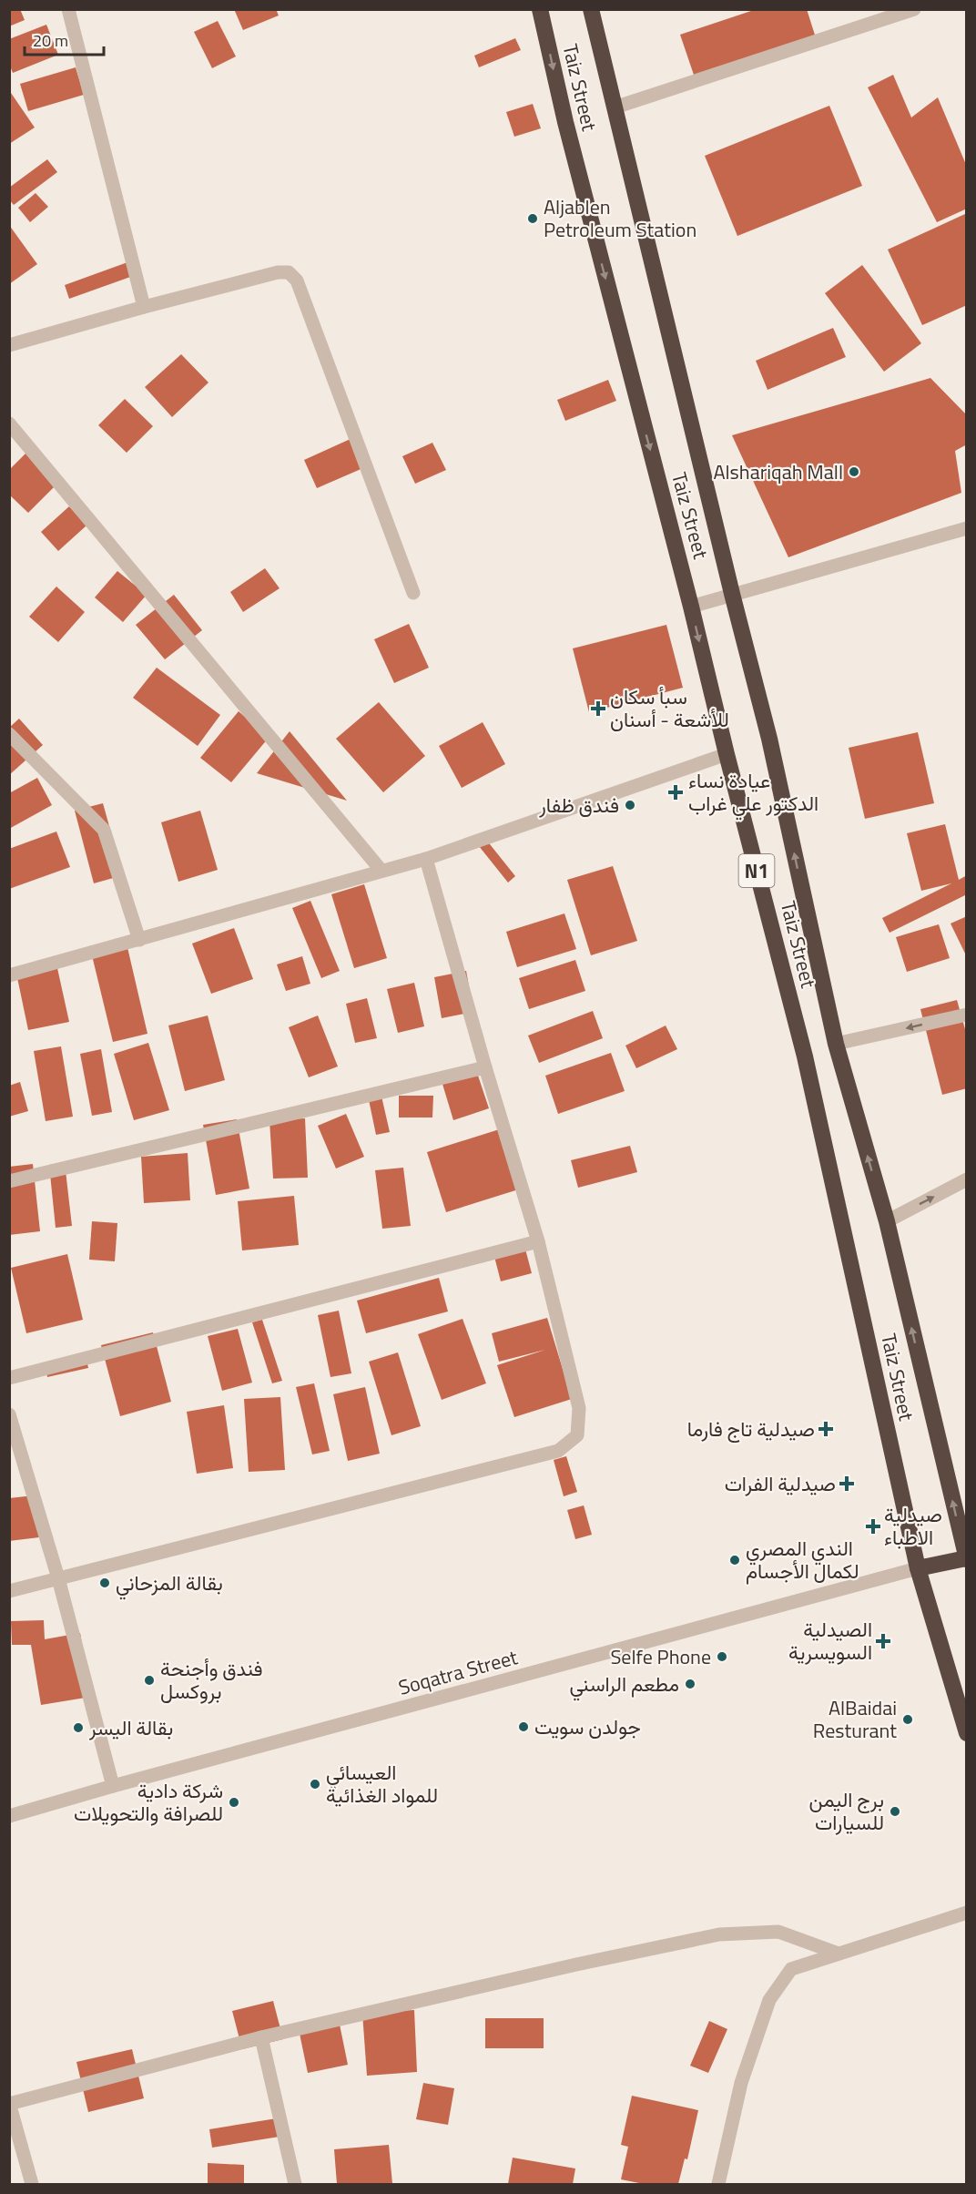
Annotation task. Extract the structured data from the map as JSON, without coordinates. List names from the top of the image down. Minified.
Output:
{"streets":{"highway":["Taiz Street","N1"],"street":["Soqatra Street"]},"crossings":[["Taiz Street","Soqatra Street"]],"places":{"other":["Aljablen Petroleum Station","Alshariqah Mall","فندق ظفار","الندي المصري لكمال الأجسام","بقالة المزحاني","Selfe Phone","فندق وأجنحة بروكسل","مطعم الراسني","AlBaidai Resturant","جولدن سويت","بقالة اليسر","العيسائي للمواد الغذائية","شركة دادية للصرافة والتحويلات","برج اليمن للسيارات"],"health":["سبأ سكان للأشعة - أسنان","عيادة نساء الدكتور علي غراب","صيدلية تاج فارما","صيدلية الفرات","صيدلية الاطباء","الصيدلية السويسرية"]},"scale_bar":"20 m"}
